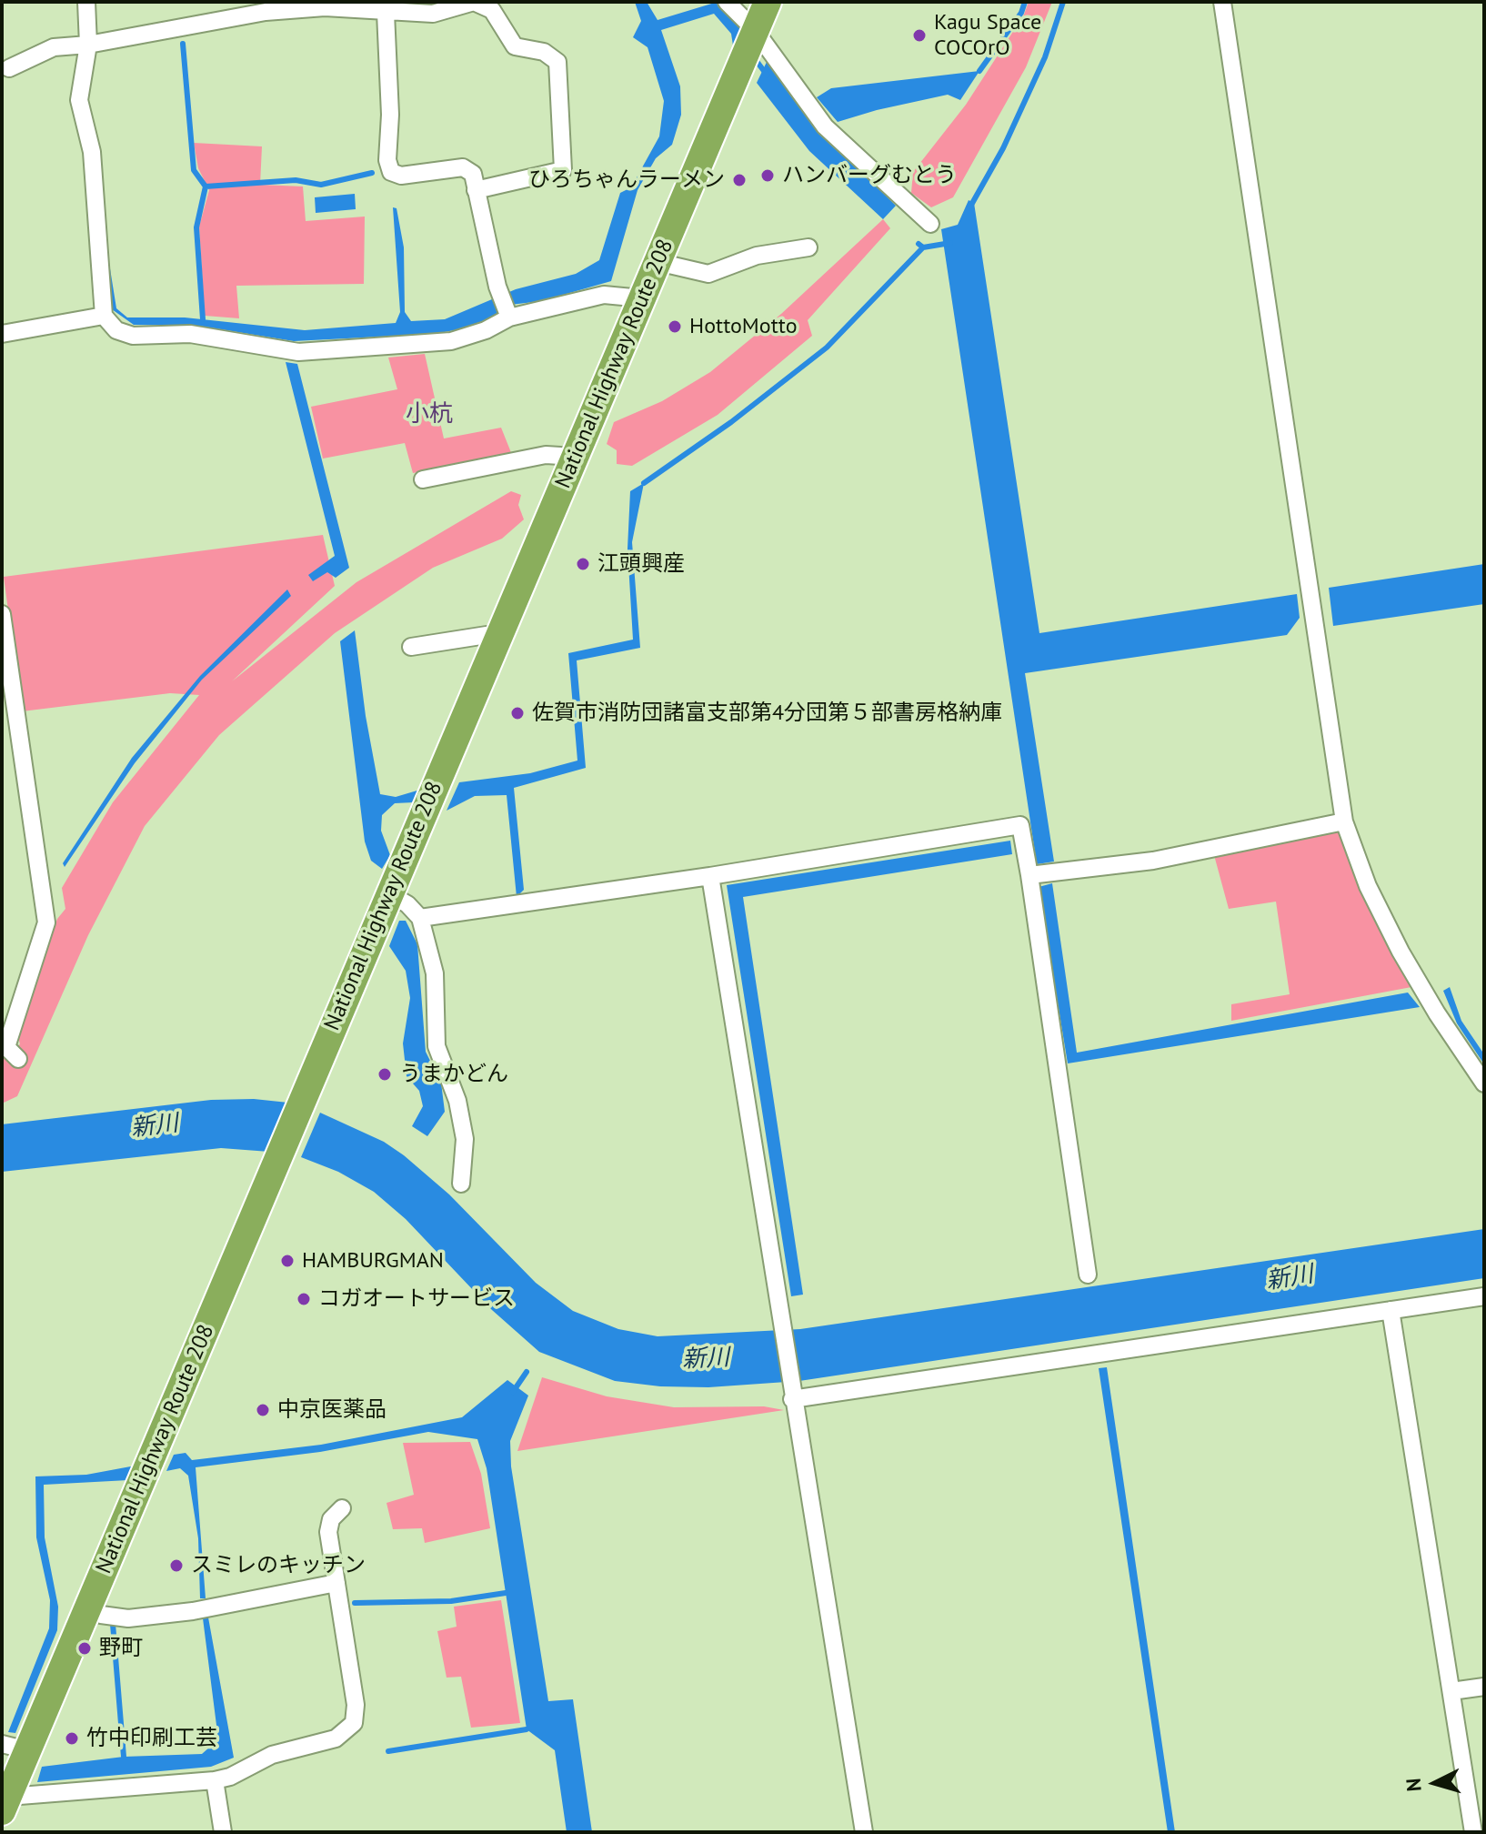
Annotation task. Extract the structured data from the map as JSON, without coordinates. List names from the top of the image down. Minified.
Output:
{"streets":{"highway":["National Highway Route 208"]},"districts":["小杭"],"water":["新川"],"places":["Kagu Space COCOrO","ハンバーグむとう","ひろちゃんラーメン","HottoMotto","江頭興産","佐賀市消防団諸富支部第4分団第５部書房格納庫","うまかどん","HAMBURGMAN","コガオートサービス","中京医薬品","スミレのキッチン","野町","竹中印刷工芸"],"north":"left"}
